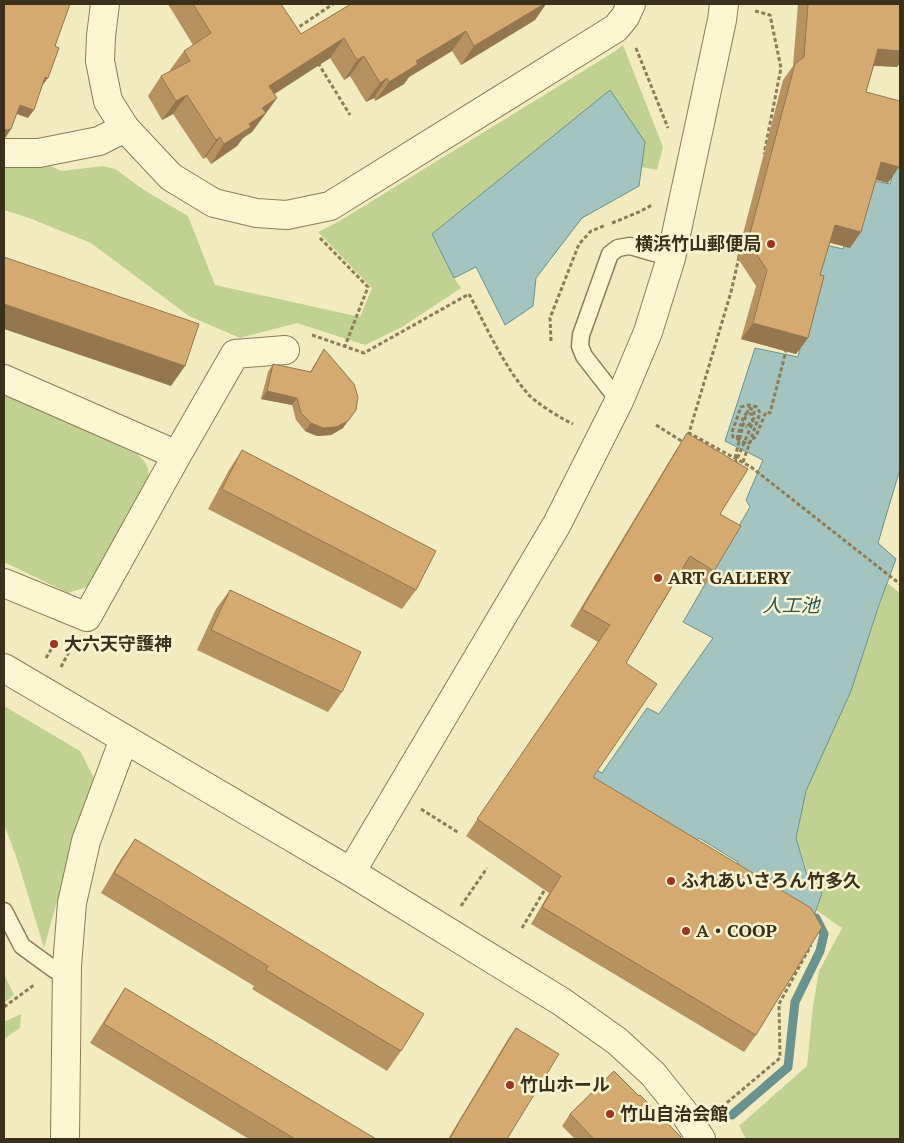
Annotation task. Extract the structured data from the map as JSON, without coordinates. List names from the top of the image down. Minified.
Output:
{"water":["人工池"],"places":["横浜竹山郵便局","ART GALLERY","大六天守護神","ふれあいさろん竹多久","A・COOP","竹山ホール","竹山自治会館"]}
